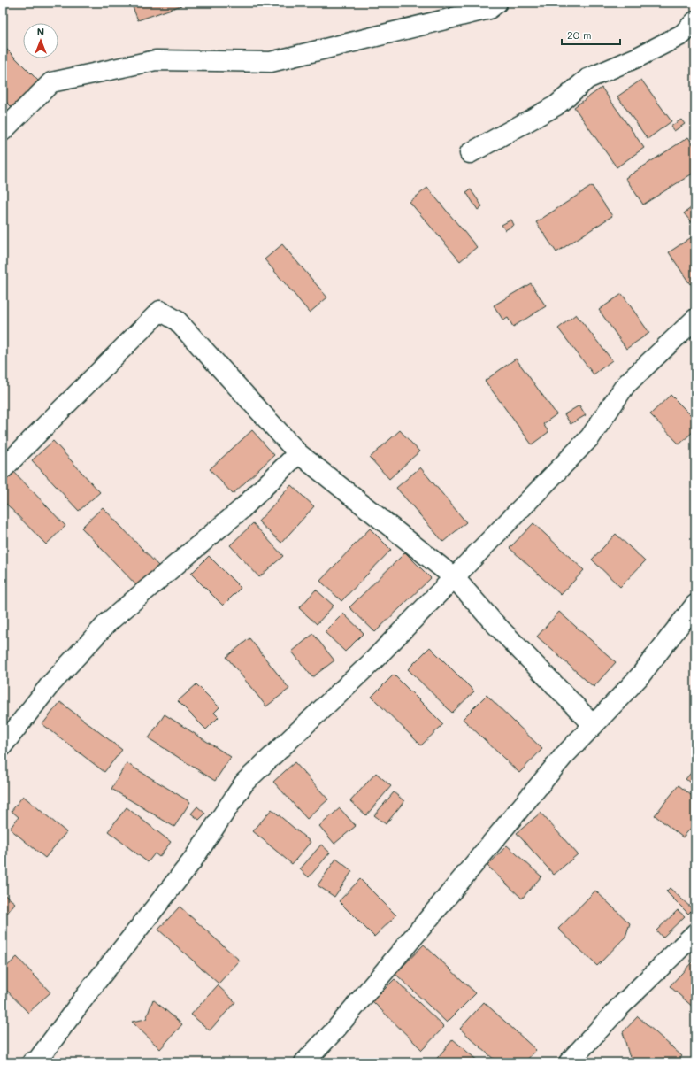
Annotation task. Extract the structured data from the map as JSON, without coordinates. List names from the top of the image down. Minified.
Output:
{"scale_bar":"20 m","north":"top"}
